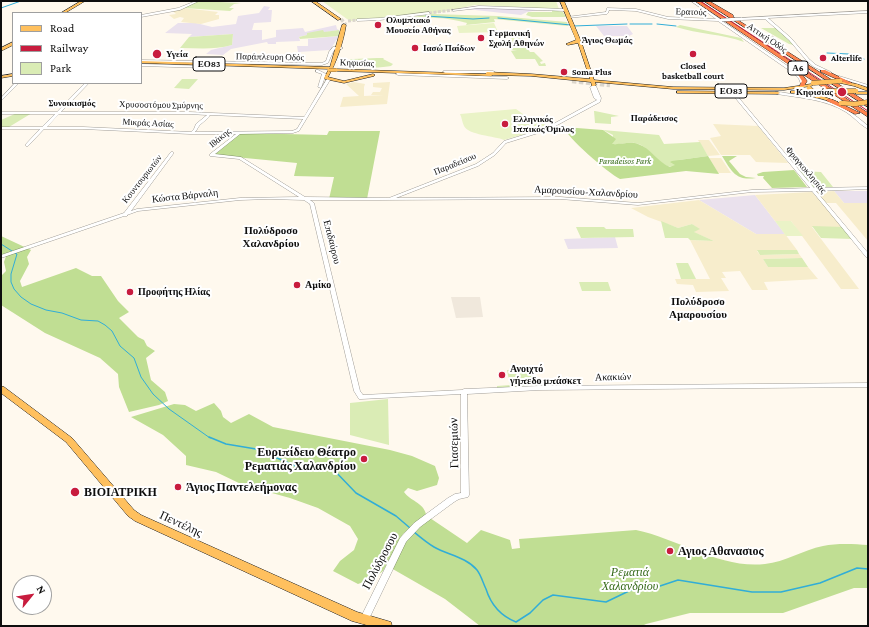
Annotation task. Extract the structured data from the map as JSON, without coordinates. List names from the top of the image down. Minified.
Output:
{"streets":{"highway":["Αττική Οδός","Α6"],"main road":["Κηφισίας","ΕΟ83","Πεντέλης"],"street":["Ερατούς","Παράπλευρη Οδός","Χρυσοστόμου Σμύρνης","Μικράς Ασίας","Ιθάκης","Παραδείσου","Φραγκοκλησιάς","Κουντουριωτών","Αμαρουσίου-Χαλανδρίου","Κώστα Βάρναλη","Επιδαύρου","Ακακιών","Γιασεμιών","Πολύδροσου"]},"crossings":[["Ερατούς","Αττική Οδός"],["Παράπλευρη Οδός","Κηφισίας"],["Κηφισίας","Παραδείσου"],["Χρυσοστόμου Σμύρνης","Μικράς Ασίας"],["Μικράς Ασίας","Ιθάκης"],["Παραδείσου","Αμαρουσίου-Χαλανδρίου"],["Παραδείσου","Κώστα Βάρναλη"],["Φραγκοκλησιάς","Αμαρουσίου-Χαλανδρίου"],["Κουντουριωτών","Κώστα Βάρναλη"],["Αμαρουσίου-Χαλανδρίου","Κώστα Βάρναλη"],["Κώστα Βάρναλη","Επιδαύρου"],["Επιδαύρου","Ακακιών"],["Ακακιών","Γιασεμιών"],["Γιασεμιών","Πολύδροσου"],["Πεντέλης","Πολύδροσου"]],"districts":["Άγιος Θωμάς","Συνοικισμός","Παράδεισος","Πολύδροσο Χαλανδρίου","Πολύδροσο Αμαρουσίου"],"parks":["Paradeisos Park","Ρεματιά Χαλανδρίου"],"places":["Ολυμπιακό Μουσείο Αθήνας","Γερμανική Σχολή Αθηνών","Ιασώ Παίδων","Υγεία","Closed basketball court","Alterlife","Soma Plus","Κηφισίας","Ελληνικός Ιππικός Όμιλος","Αμίκο","Προφήτης Ηλίας","Ανοιχτό γήπεδο μπάσκετ","Ευριπίδειο Θέατρο Ρεματιάς Χαλανδρίου","Άγιος Παντελεήμονας","ΒΙΟΙΑΤΡΙΚΗ","Αγιος Αθανασιος"],"legend":["Road","Railway","Park"],"north":"top right"}
